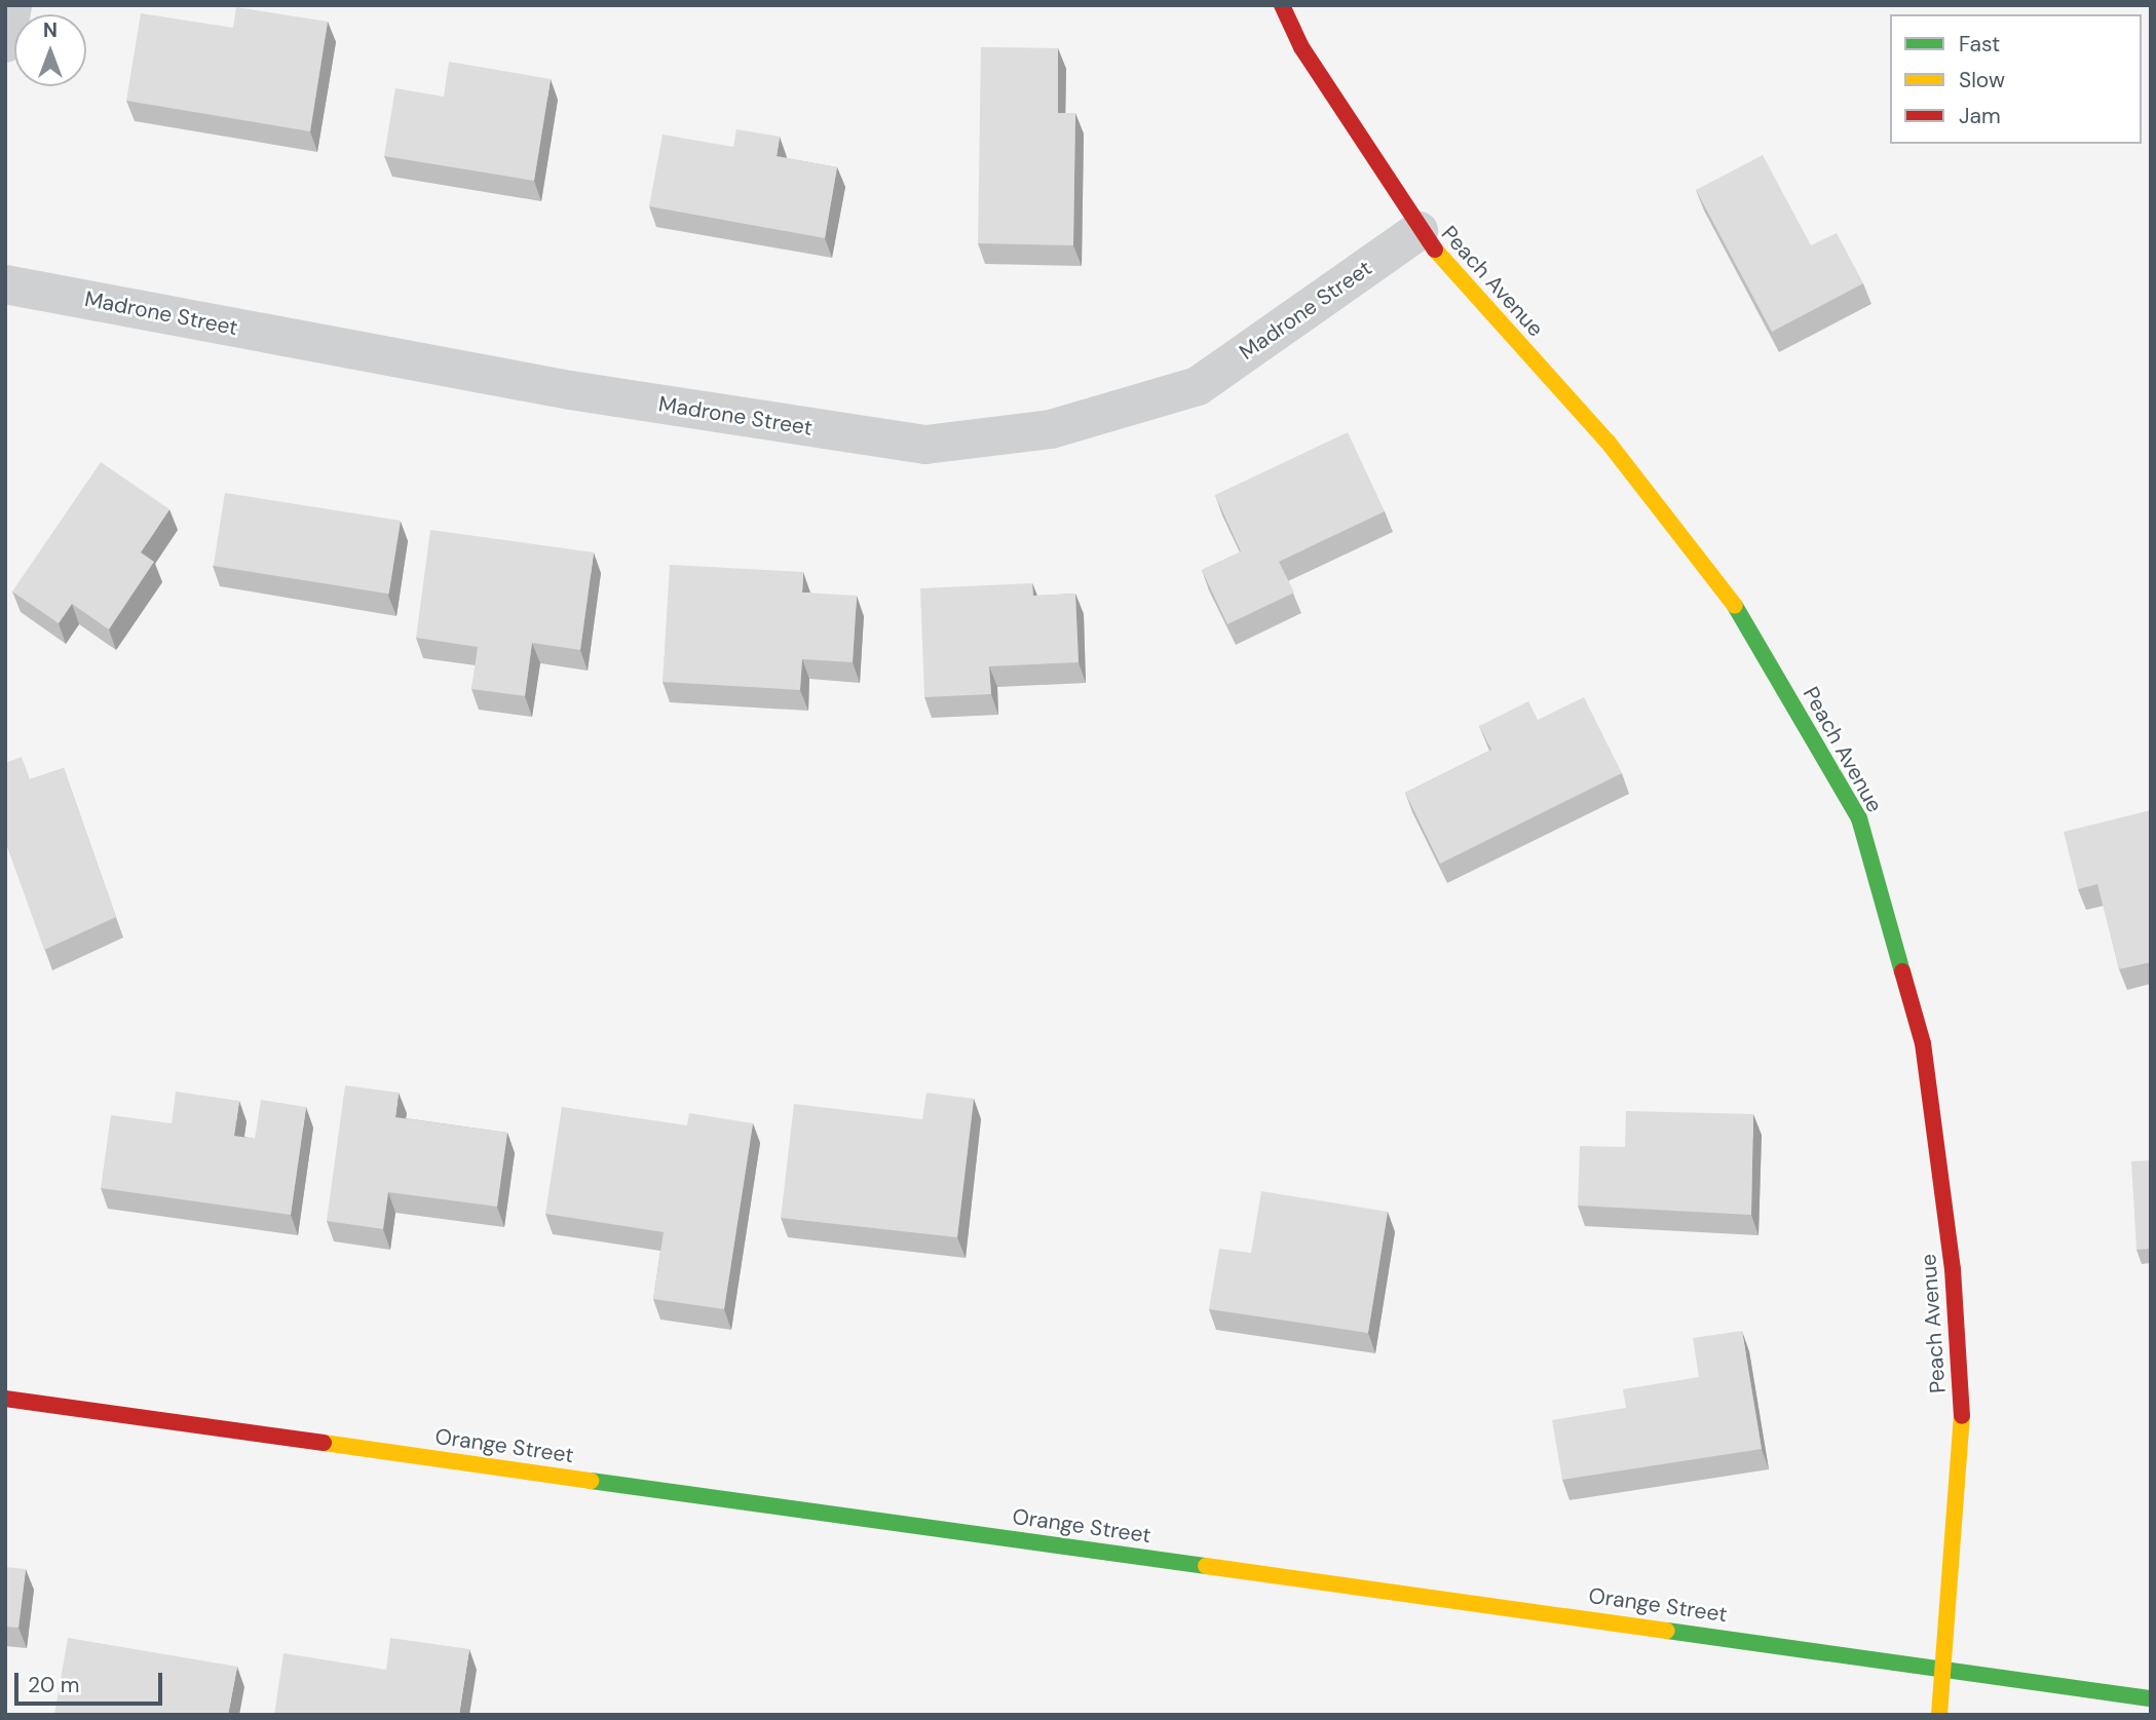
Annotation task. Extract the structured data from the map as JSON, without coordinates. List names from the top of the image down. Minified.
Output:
{"streets":{"street":["Peach Avenue","Madrone Street","Orange Street"]},"crossings":[["Peach Avenue","Madrone Street"],["Peach Avenue","Orange Street"]],"legend":["Fast","Slow","Jam"],"scale_bar":"20 m","north":"top"}
